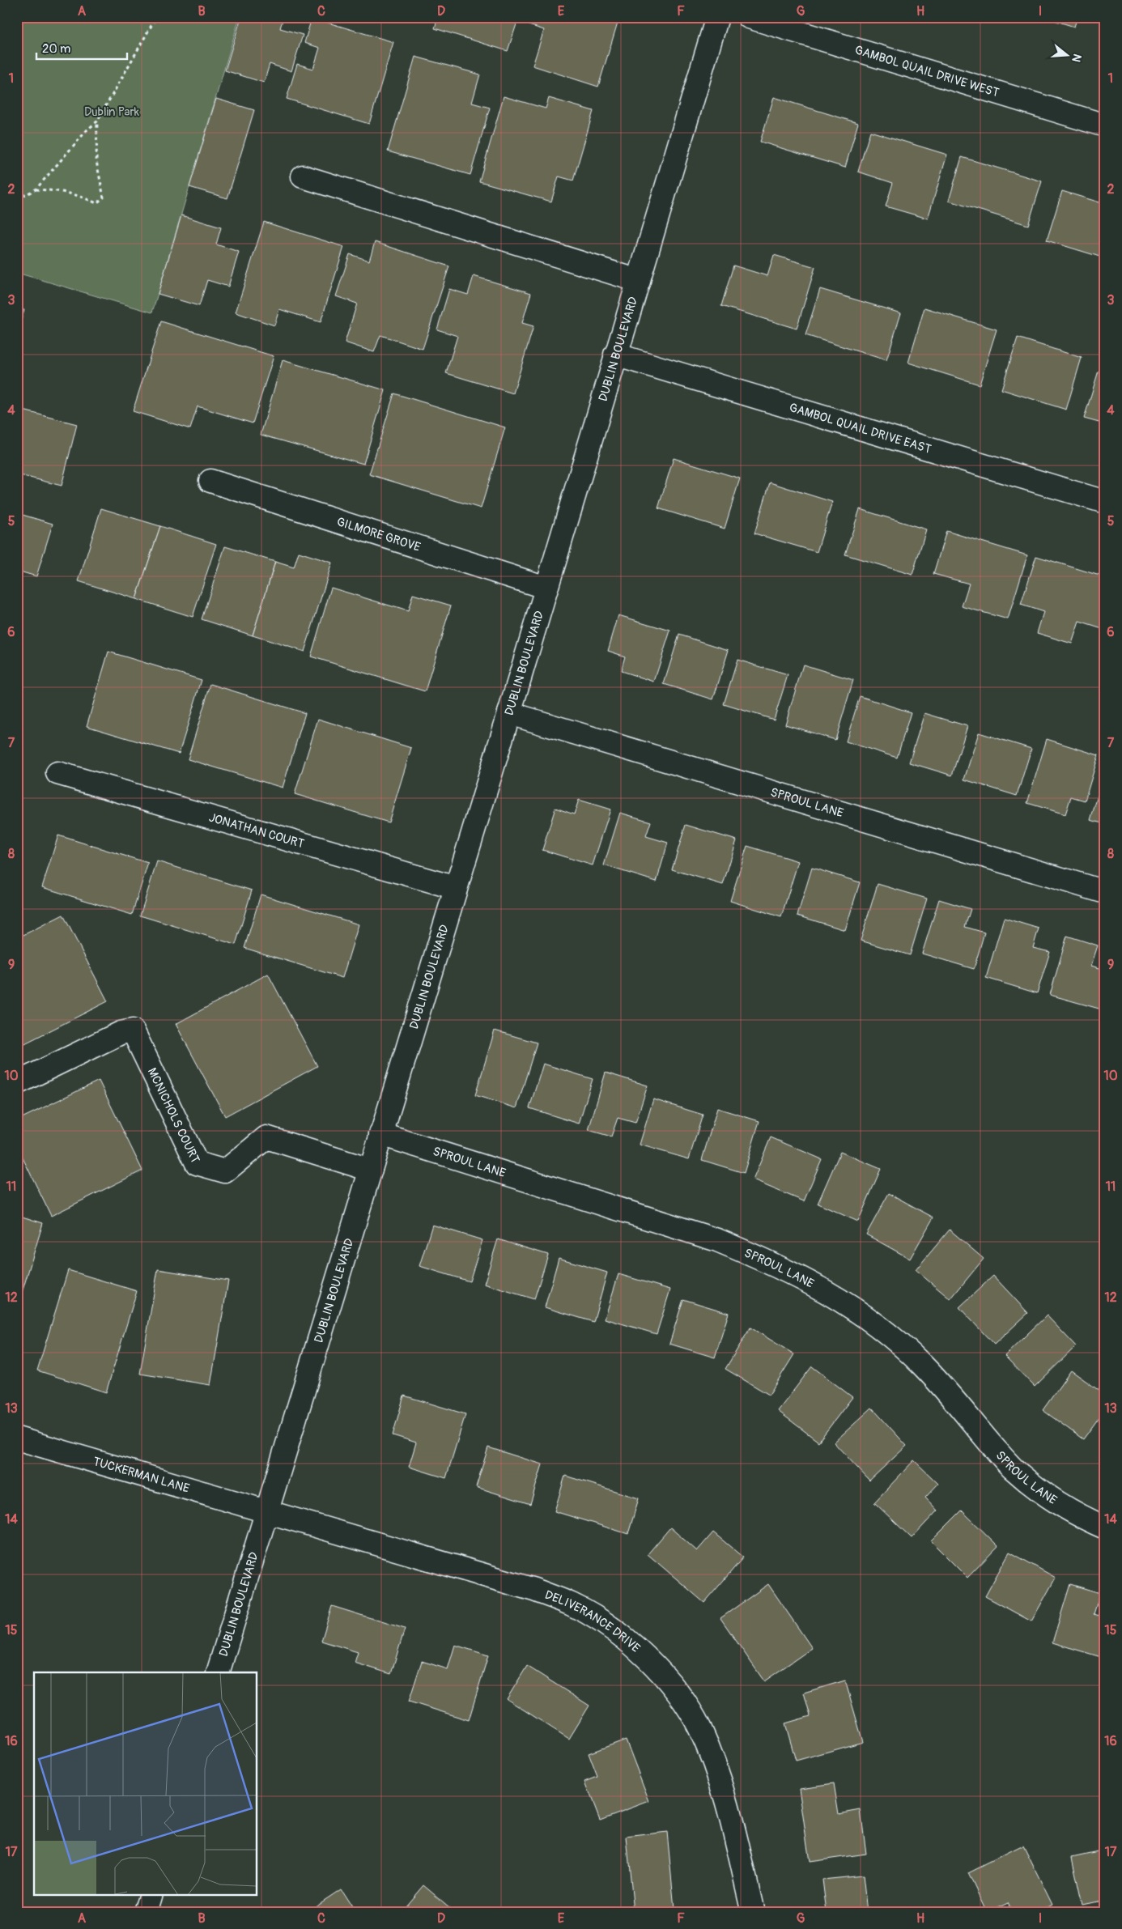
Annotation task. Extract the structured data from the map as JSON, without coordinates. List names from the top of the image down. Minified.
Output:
{"streets":{"street":["GAMBOL QUAIL DRIVE WEST","DUBLIN BOULEVARD","GAMBOL QUAIL DRIVE EAST","GILMORE GROVE","SPROUL LANE","JONATHAN COURT","MCNICHOLS COURT","TUCKERMAN LANE","DELIVERANCE DRIVE"]},"crossings":[["DUBLIN BOULEVARD","GAMBOL QUAIL DRIVE EAST"],["DUBLIN BOULEVARD","GILMORE GROVE"],["DUBLIN BOULEVARD","SPROUL LANE"],["DUBLIN BOULEVARD","JONATHAN COURT"],["DUBLIN BOULEVARD","MCNICHOLS COURT"],["DUBLIN BOULEVARD","TUCKERMAN LANE"],["DUBLIN BOULEVARD","DELIVERANCE DRIVE"],["TUCKERMAN LANE","DELIVERANCE DRIVE"]],"parks":["Dublin Park"],"scale_bar":"20 m","north":"right","grid":{"columns":["A","B","C","D","E","F","G","H","I"],"rows":["1","2","3","4","5","6","7","8","9","10","11","12","13","14","15","16","17"]}}
